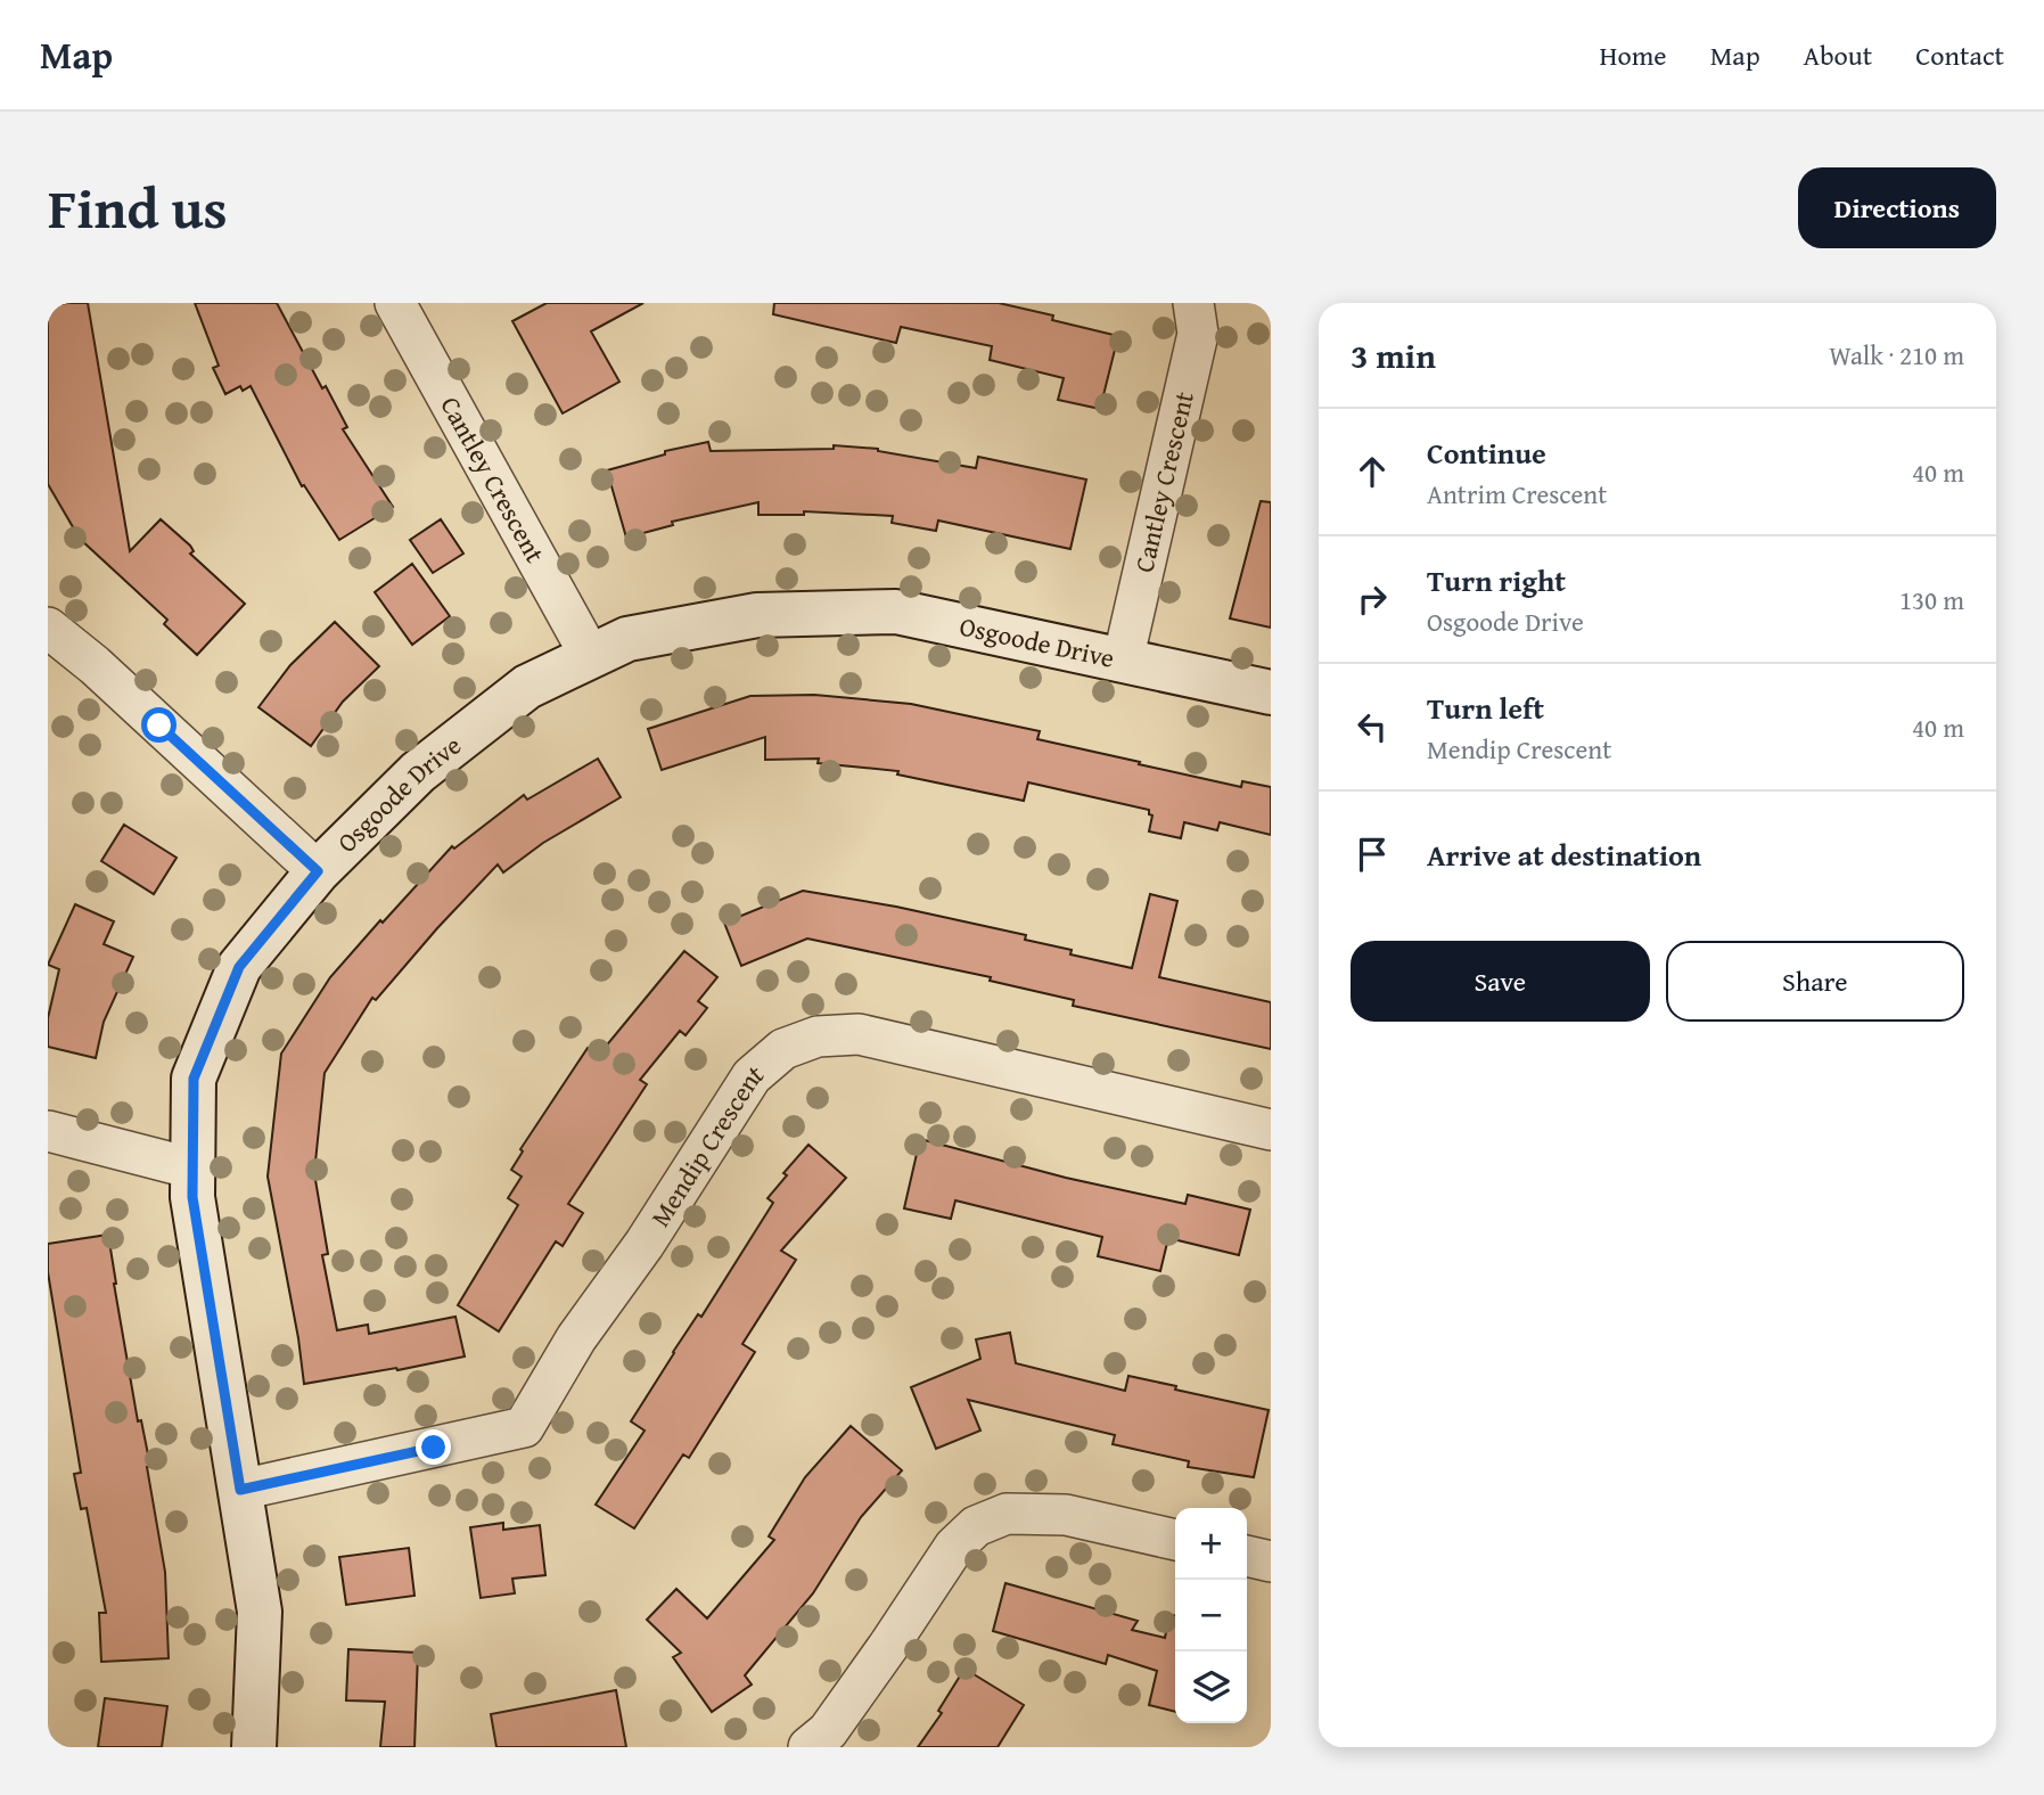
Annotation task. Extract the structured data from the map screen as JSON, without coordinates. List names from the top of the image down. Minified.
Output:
{"streets":{"street":["Cantley Crescent","Osgoode Drive","Mendip Crescent"]},"crossings":[["Cantley Crescent","Osgoode Drive"],["Osgoode Drive","Mendip Crescent"]],"page":{"header":"Map","nav":["Home","Map","About","Contact"],"title":"Find us","buttons":["Directions",["Save","Share"]],"heading":["3 min","Walk · 210 m"],"list":[["Continue","Antrim Crescent","40 m"],["Turn right","Osgoode Drive","130 m"],["Turn left","Mendip Crescent","40 m"],"Arrive at destination"],"map_buttons":["+","−"]}}
